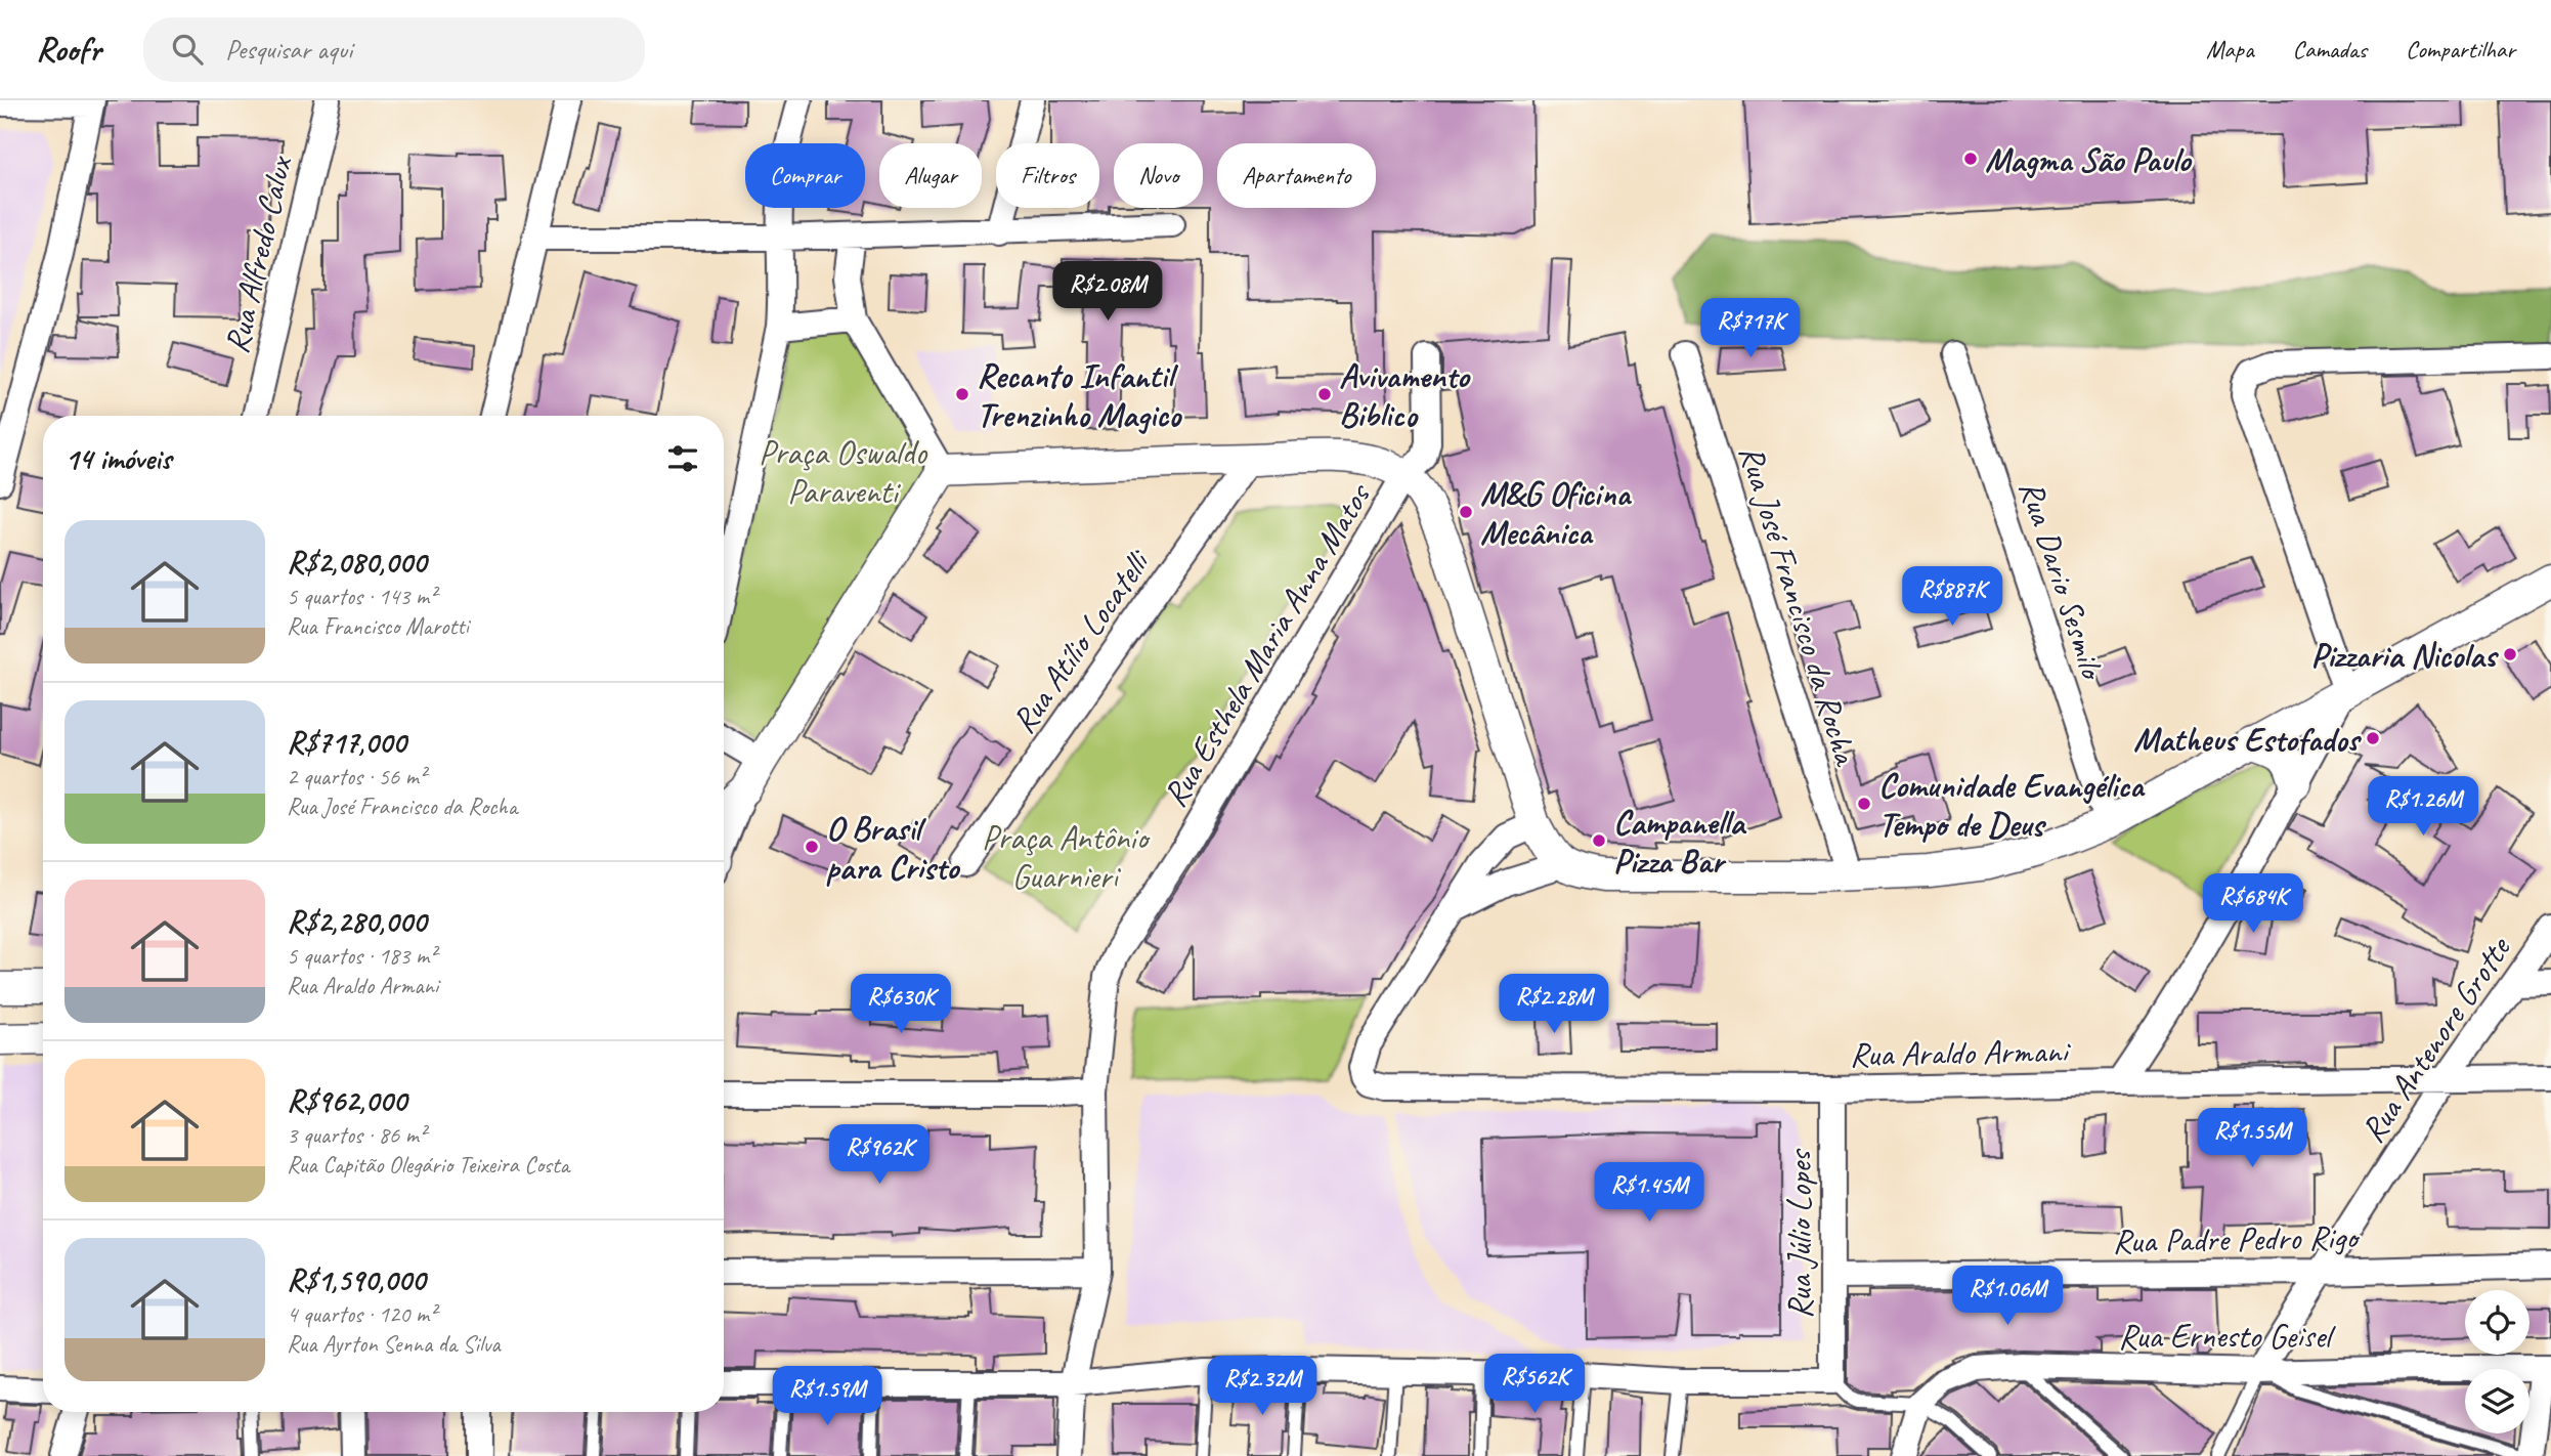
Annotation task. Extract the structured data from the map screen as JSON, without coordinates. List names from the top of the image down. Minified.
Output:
{"streets":{"street":["Rua Alfredo Calux","Rua Dario Sesmilo","Rua José Francisco da Rocha","Rua Atílio Locatelli","Rua Esthela Maria Anna Matos","Rua Antenore Grotte","Rua Araldo Armani","Rua Júlio Lopes","Rua Padre Pedro Rigo","Rua Ernesto Geisel"]},"crossings":[["Rua Antenore Grotte","Rua Araldo Armani"],["Rua Antenore Grotte","Rua Padre Pedro Rigo"],["Rua Antenore Grotte","Rua Ernesto Geisel"],["Rua Araldo Armani","Rua Júlio Lopes"],["Rua Júlio Lopes","Rua Padre Pedro Rigo"]],"parks":["Praça Oswaldo Paraventi","Praça Antônio Guarnieri"],"places":["Magma São Paulo","Recanto Infantil Trenzinho Magico","Avivamento Biblico","M&G Oficina Mecânica","Pizzaria Nicolas","Matheus Estofados","Comunidade Evangélica Tempo de Deus","Campanella Pizza Bar","O Brasil para Cristo"],"page":{"header":"Roofr","search":"Pesquisar aqui","nav":["Mapa","Camadas","Compartilhar"],"chip":["Comprar","Alugar","Filtros","Novo","Apartamento"],"price":["R$2.08M","R$717K","R$887K","R$1.26M","R$684K","R$630K","R$2.28M","R$1.55M","R$962K","R$1.45M","R$1.06M","R$562K","R$2.32M","R$1.59M"],"heading":"14 imóveis","list":[{"name":"R$2,080,000","note":"5 quartos · 143 m² · Rua Francisco Marotti"},{"name":"R$717,000","note":"2 quartos · 56 m² · Rua José Francisco da Rocha"},{"name":"R$2,280,000","note":"5 quartos · 183 m² · Rua Araldo Armani"},{"name":"R$962,000","note":"3 quartos · 86 m² · Rua Capitão Olegário Teixeira Costa"},{"name":"R$1,590,000","note":"4 quartos · 120 m² · Rua Ayrton Senna da Silva"}]}}
